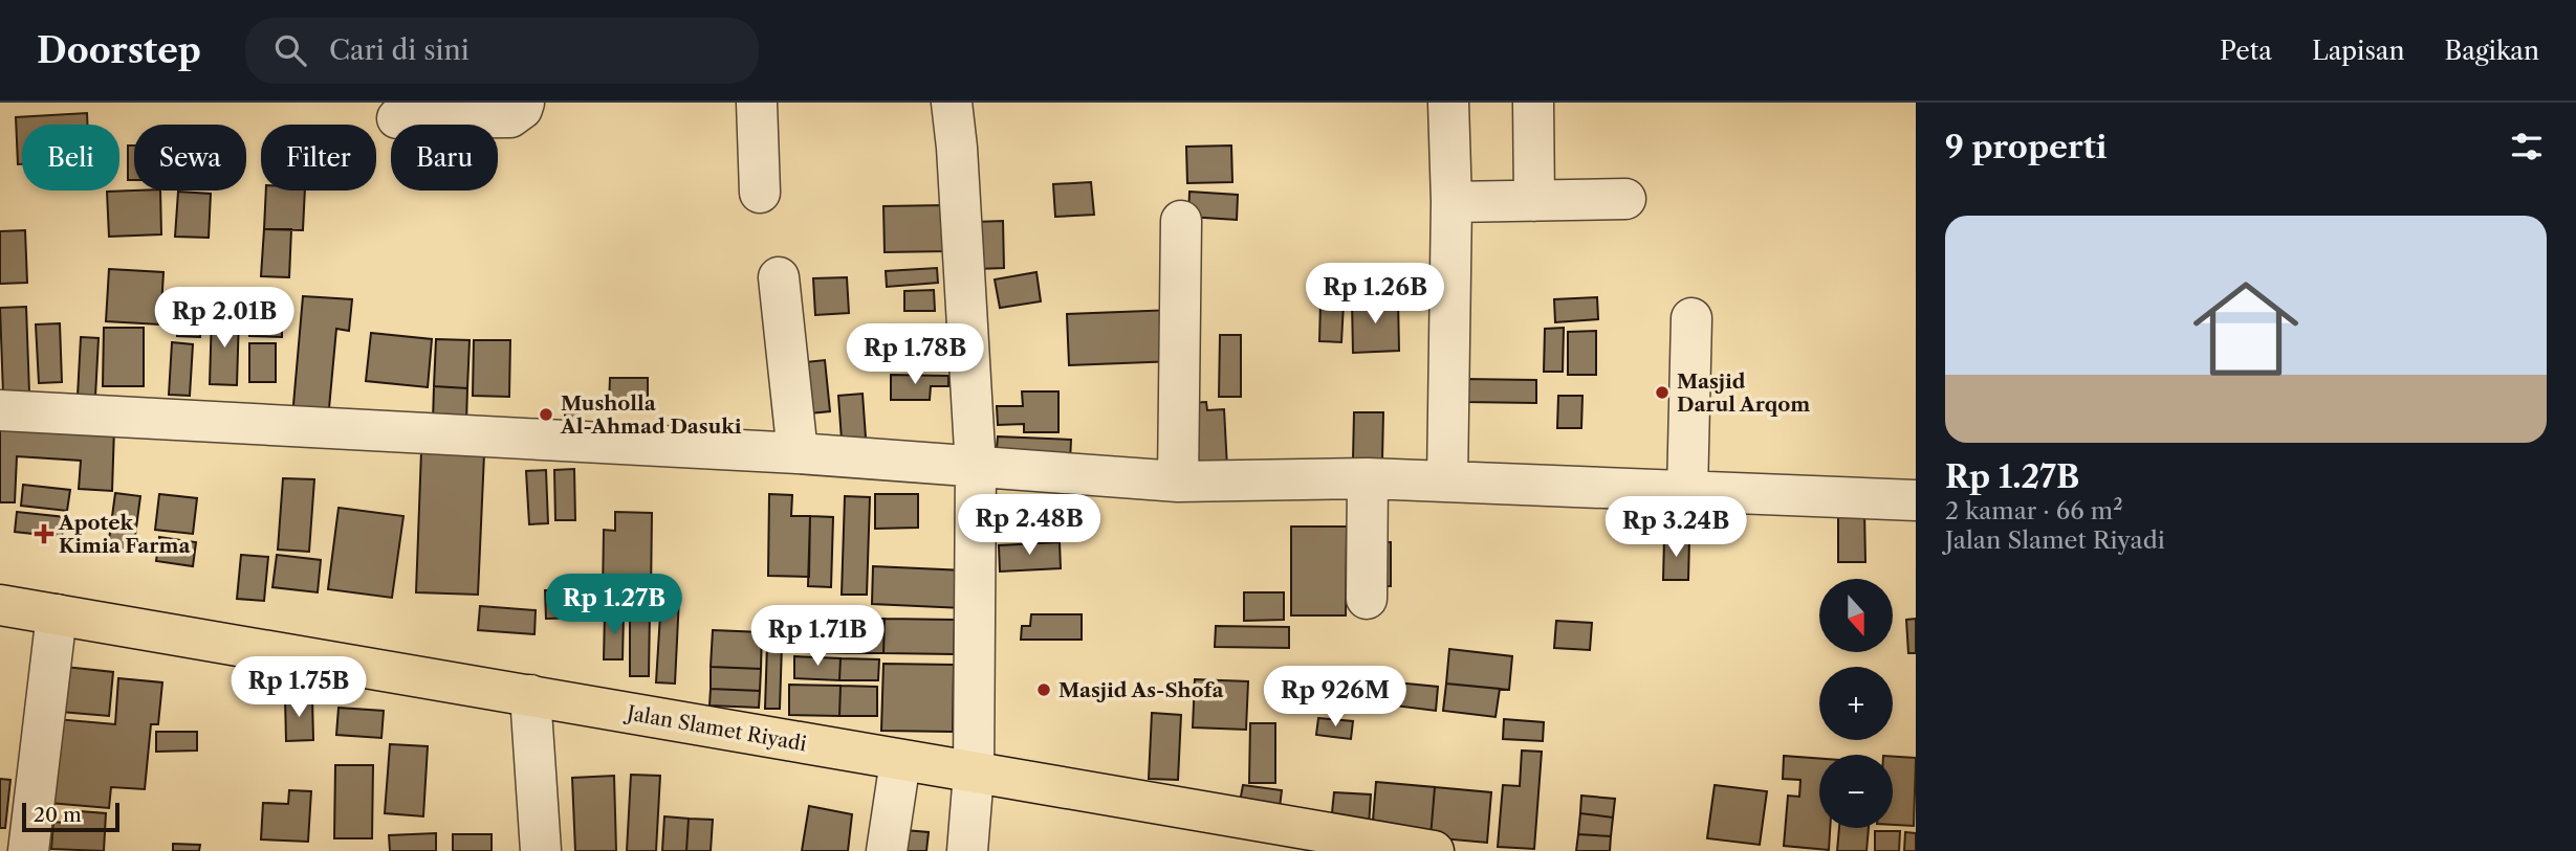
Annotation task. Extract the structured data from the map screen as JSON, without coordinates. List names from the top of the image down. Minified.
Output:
{"streets":{"main road":["Jalan Slamet Riyadi"]},"places":{"other":["Masjid Darul Arqom","Musholla Al-Ahmad Dasuki","Masjid As-Shofa"],"health":["Apotek Kimia Farma"]},"scale_bar":"20 m","north":"bottom","page":{"header":"Doorstep","search":"Cari di sini","nav":["Peta","Lapisan","Bagikan"],"heading":"9 properti","chip":["Beli","Sewa","Filter","Baru"],"list":[{"name":"Rp 1.27B","note":"2 kamar · 66 m² · Jalan Slamet Riyadi"}],"price":["Rp 1.26B","Rp 2.01B","Rp 1.78B","Rp 2.48B","Rp 3.24B","Rp 1.27B","Rp 1.71B","Rp 1.75B","Rp 926M"],"map_buttons":["+","−"],"scale":"20 m"}}
